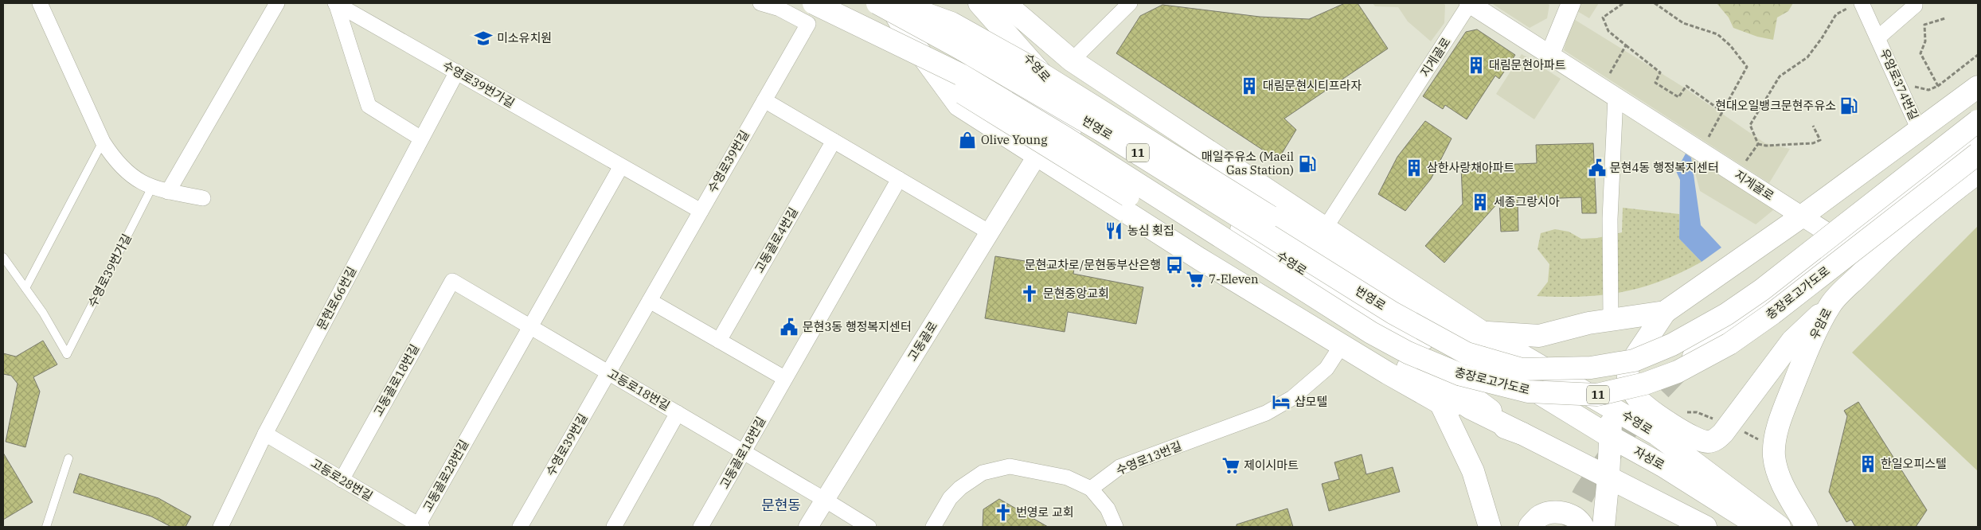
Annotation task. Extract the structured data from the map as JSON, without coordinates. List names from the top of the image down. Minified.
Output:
{"streets":{"main road":["수영로","번영로","11","충장로고가도로","우암로","자성로"],"street":["지게골로","수영로39번가길","우암로374번길","수영로39번길","고동골로4번길","문현로66번길","고동골로","고동골로18번길","고등로18번길","수영로13번길","고동골로28번길","고등로28번길"]},"crossings":[["지게골로","수영로"],["지게골로","우암로"],["수영로","자성로"],["수영로39번가길","수영로39번길"],["수영로39번가길","문현로66번길"],["번영로","수영로39번길"],["번영로","충장로고가도로"],["수영로39번길","고등로18번길"],["문현로66번길","고등로28번길"],["고동골로","고등로18번길"],["고동골로18번길","고등로18번길"],["고동골로18번길","고등로28번길"],["고등로18번길","고동골로28번길"],["고동골로28번길","고등로28번길"]],"districts":["문현동"],"places":{"school or university":["미소유치원"],"building":["대림문현아파트","대림문현시티프라자","삼한사랑채아파트","세종그랑시아","한일오피스텔"],"fuel station":["현대오일뱅크문현주유소","매일주유소 (Maeil Gas Station)"],"shop":["Olive Young"],"public building":["문현4동 행정복지센터","문현3동 행정복지센터"],"restaurant":["농심 횟집"],"bus stop":["문현교차로/문현동부산은행"],"supermarket":["7-Eleven","제이시마트"],"church":["문현중앙교회","번영로 교회"],"hotel":["샵모텔"]}}
